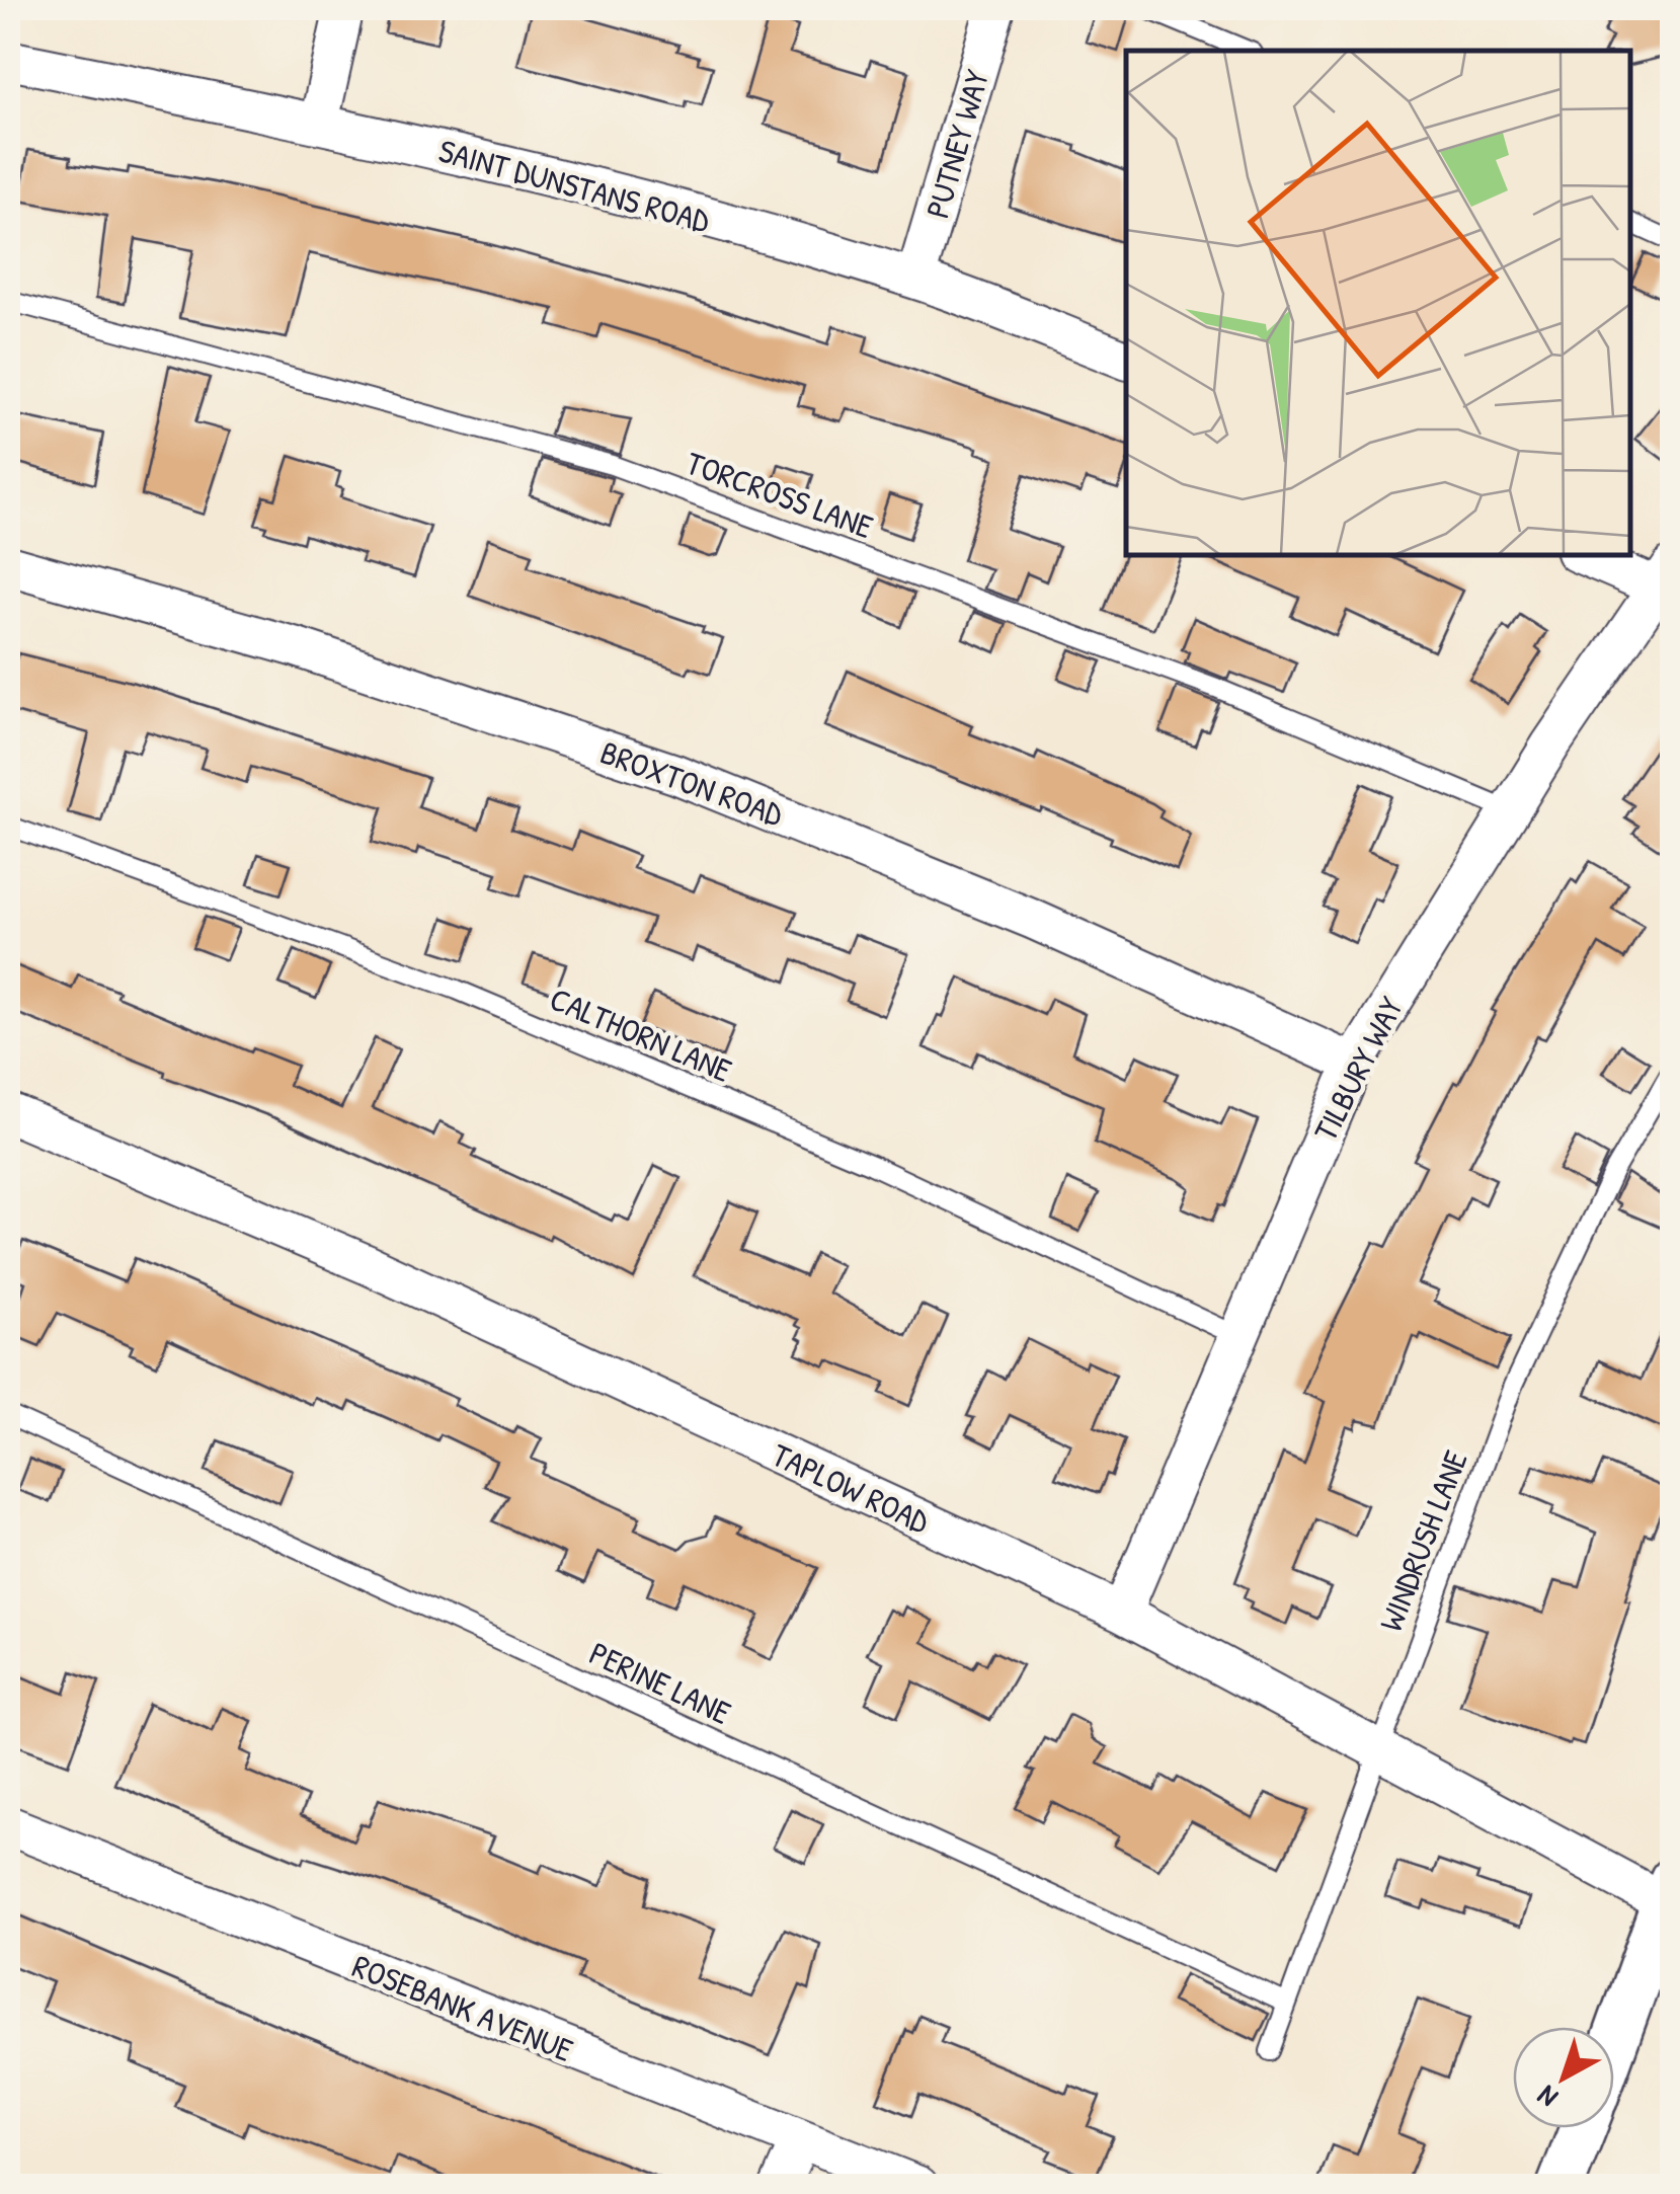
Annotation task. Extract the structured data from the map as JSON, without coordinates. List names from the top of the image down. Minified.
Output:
{"streets":{"street":["PUTNEY WAY","SAINT DUNSTANS ROAD","BROXTON ROAD","TILBURY WAY","TAPLOW ROAD","ROSEBANK AVENUE"],"lane":["TORCROSS LANE","CALTHORN LANE","WINDRUSH LANE","PERINE LANE"]},"crossings":[["PUTNEY WAY","SAINT DUNSTANS ROAD"],["TORCROSS LANE","TILBURY WAY"],["BROXTON ROAD","TILBURY WAY"],["CALTHORN LANE","TILBURY WAY"],["TILBURY WAY","TAPLOW ROAD"],["TAPLOW ROAD","WINDRUSH LANE"],["WINDRUSH LANE","PERINE LANE"]],"north":"bottom left"}
